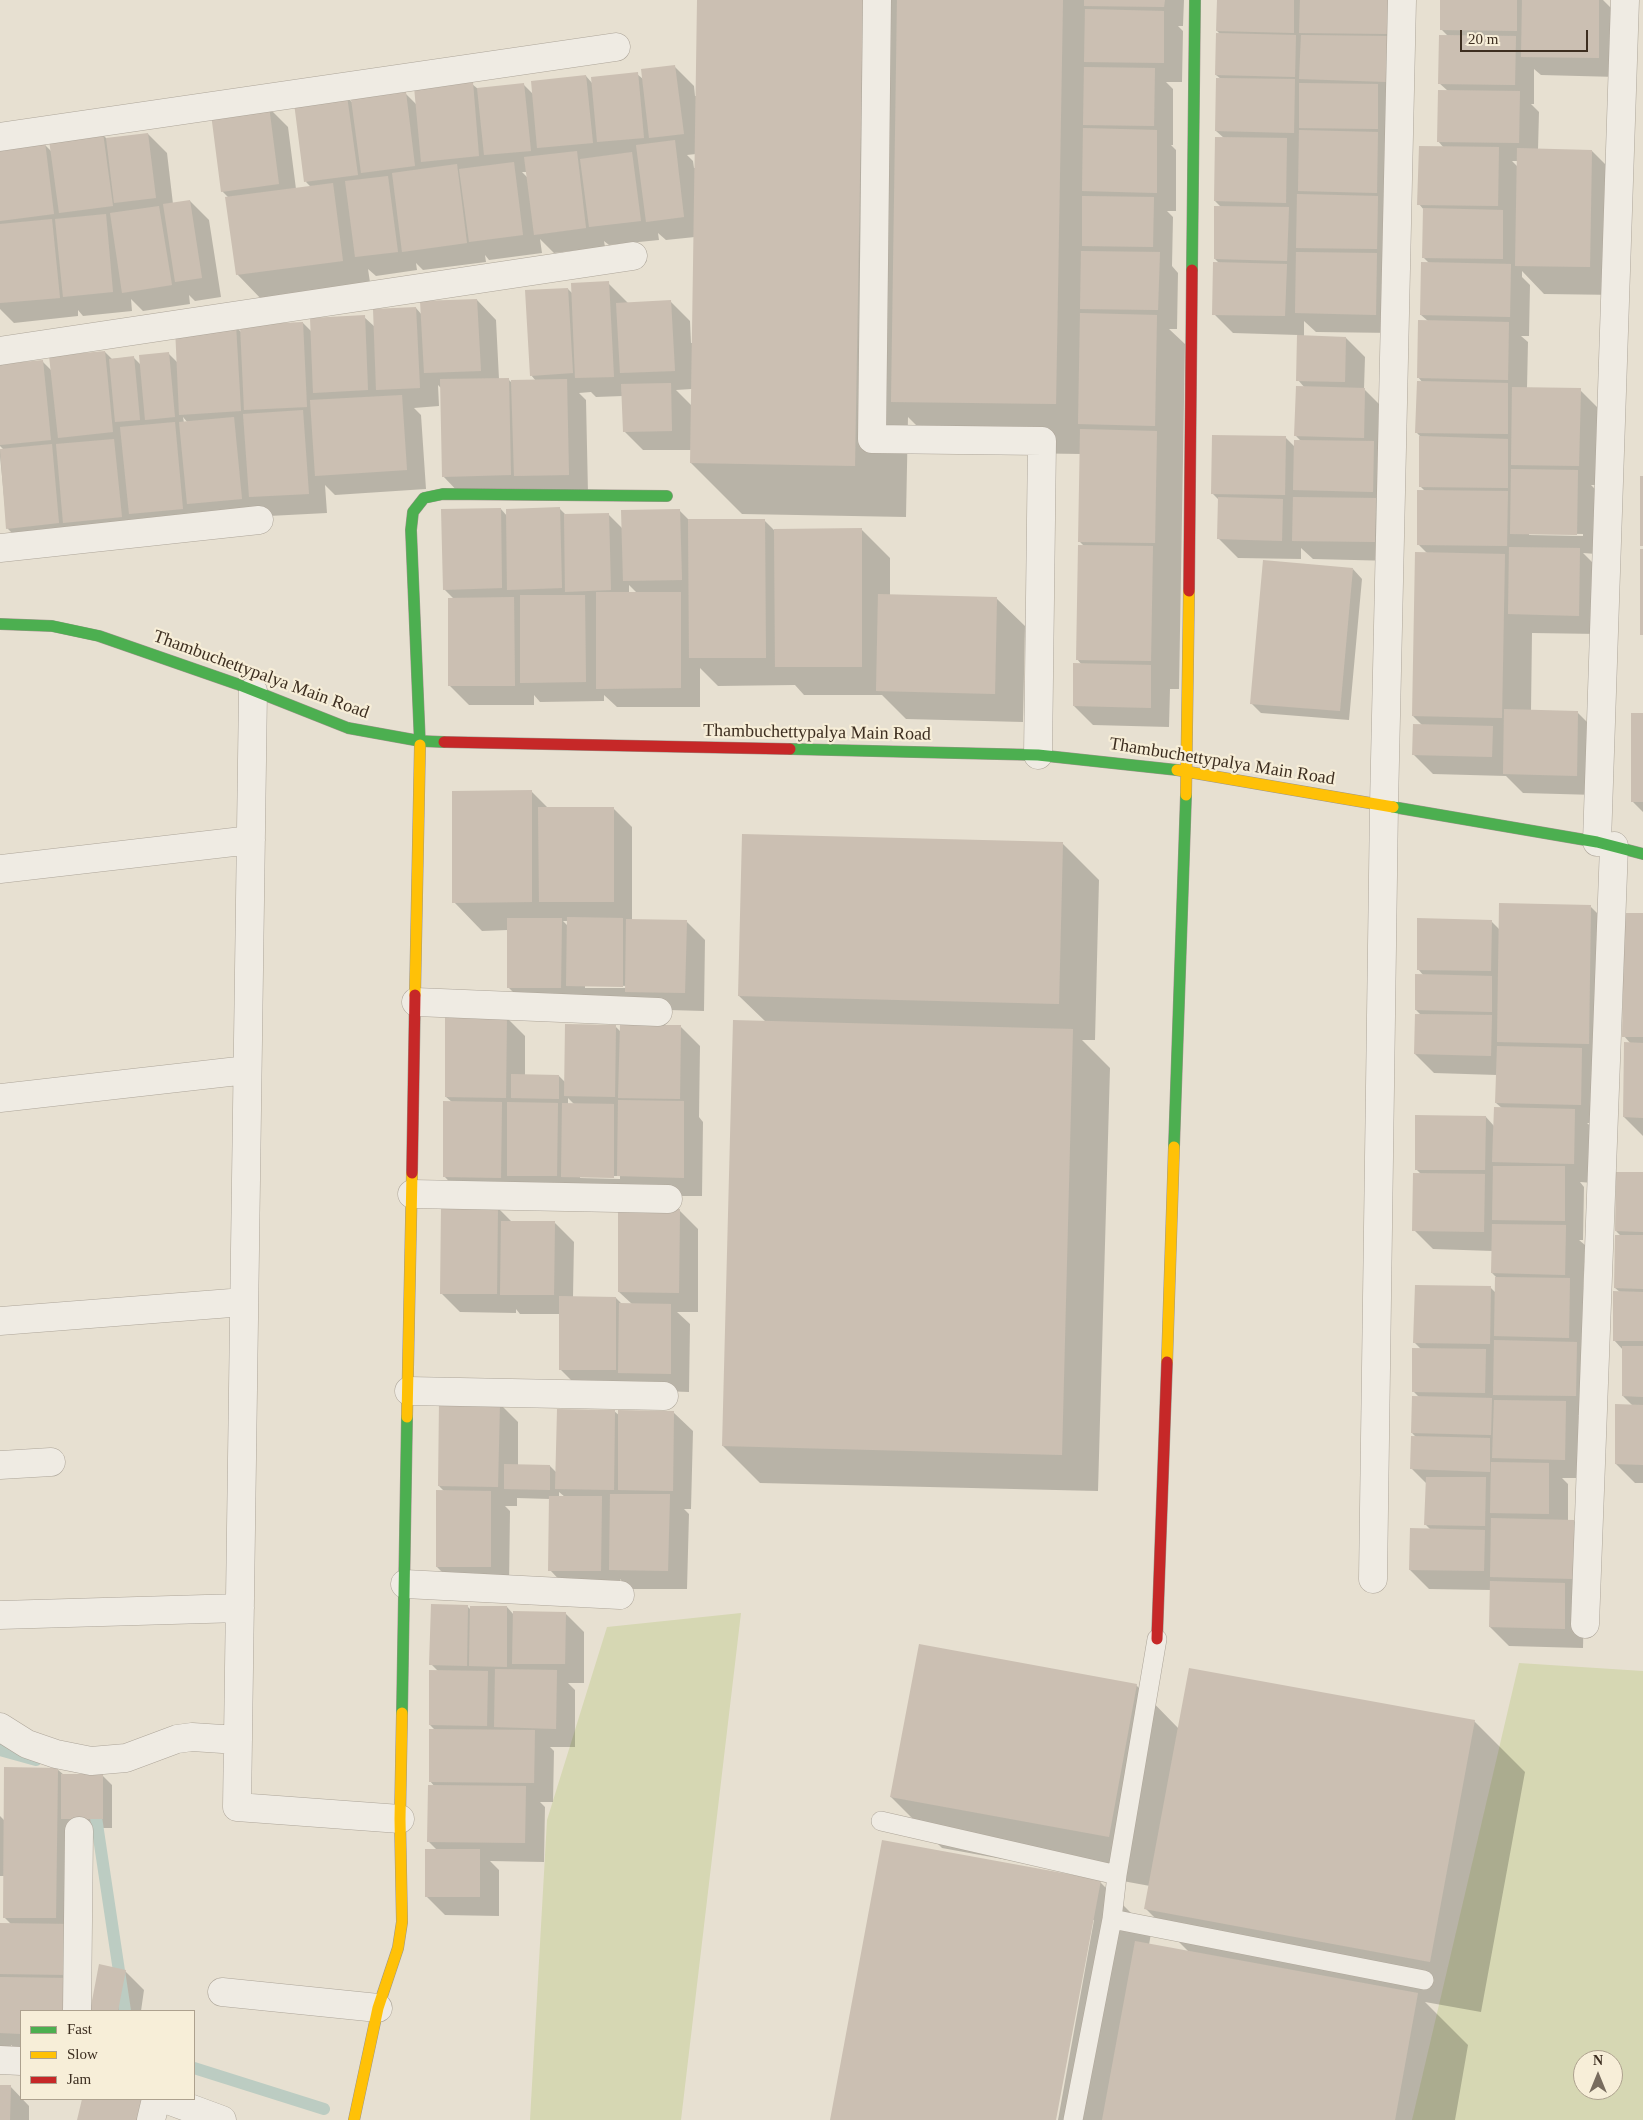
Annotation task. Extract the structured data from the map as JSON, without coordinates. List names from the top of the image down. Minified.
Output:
{"streets":{"street":["Thambuchettypalya Main Road"]},"legend":["Fast","Slow","Jam"],"scale_bar":"20 m","north":"top"}
